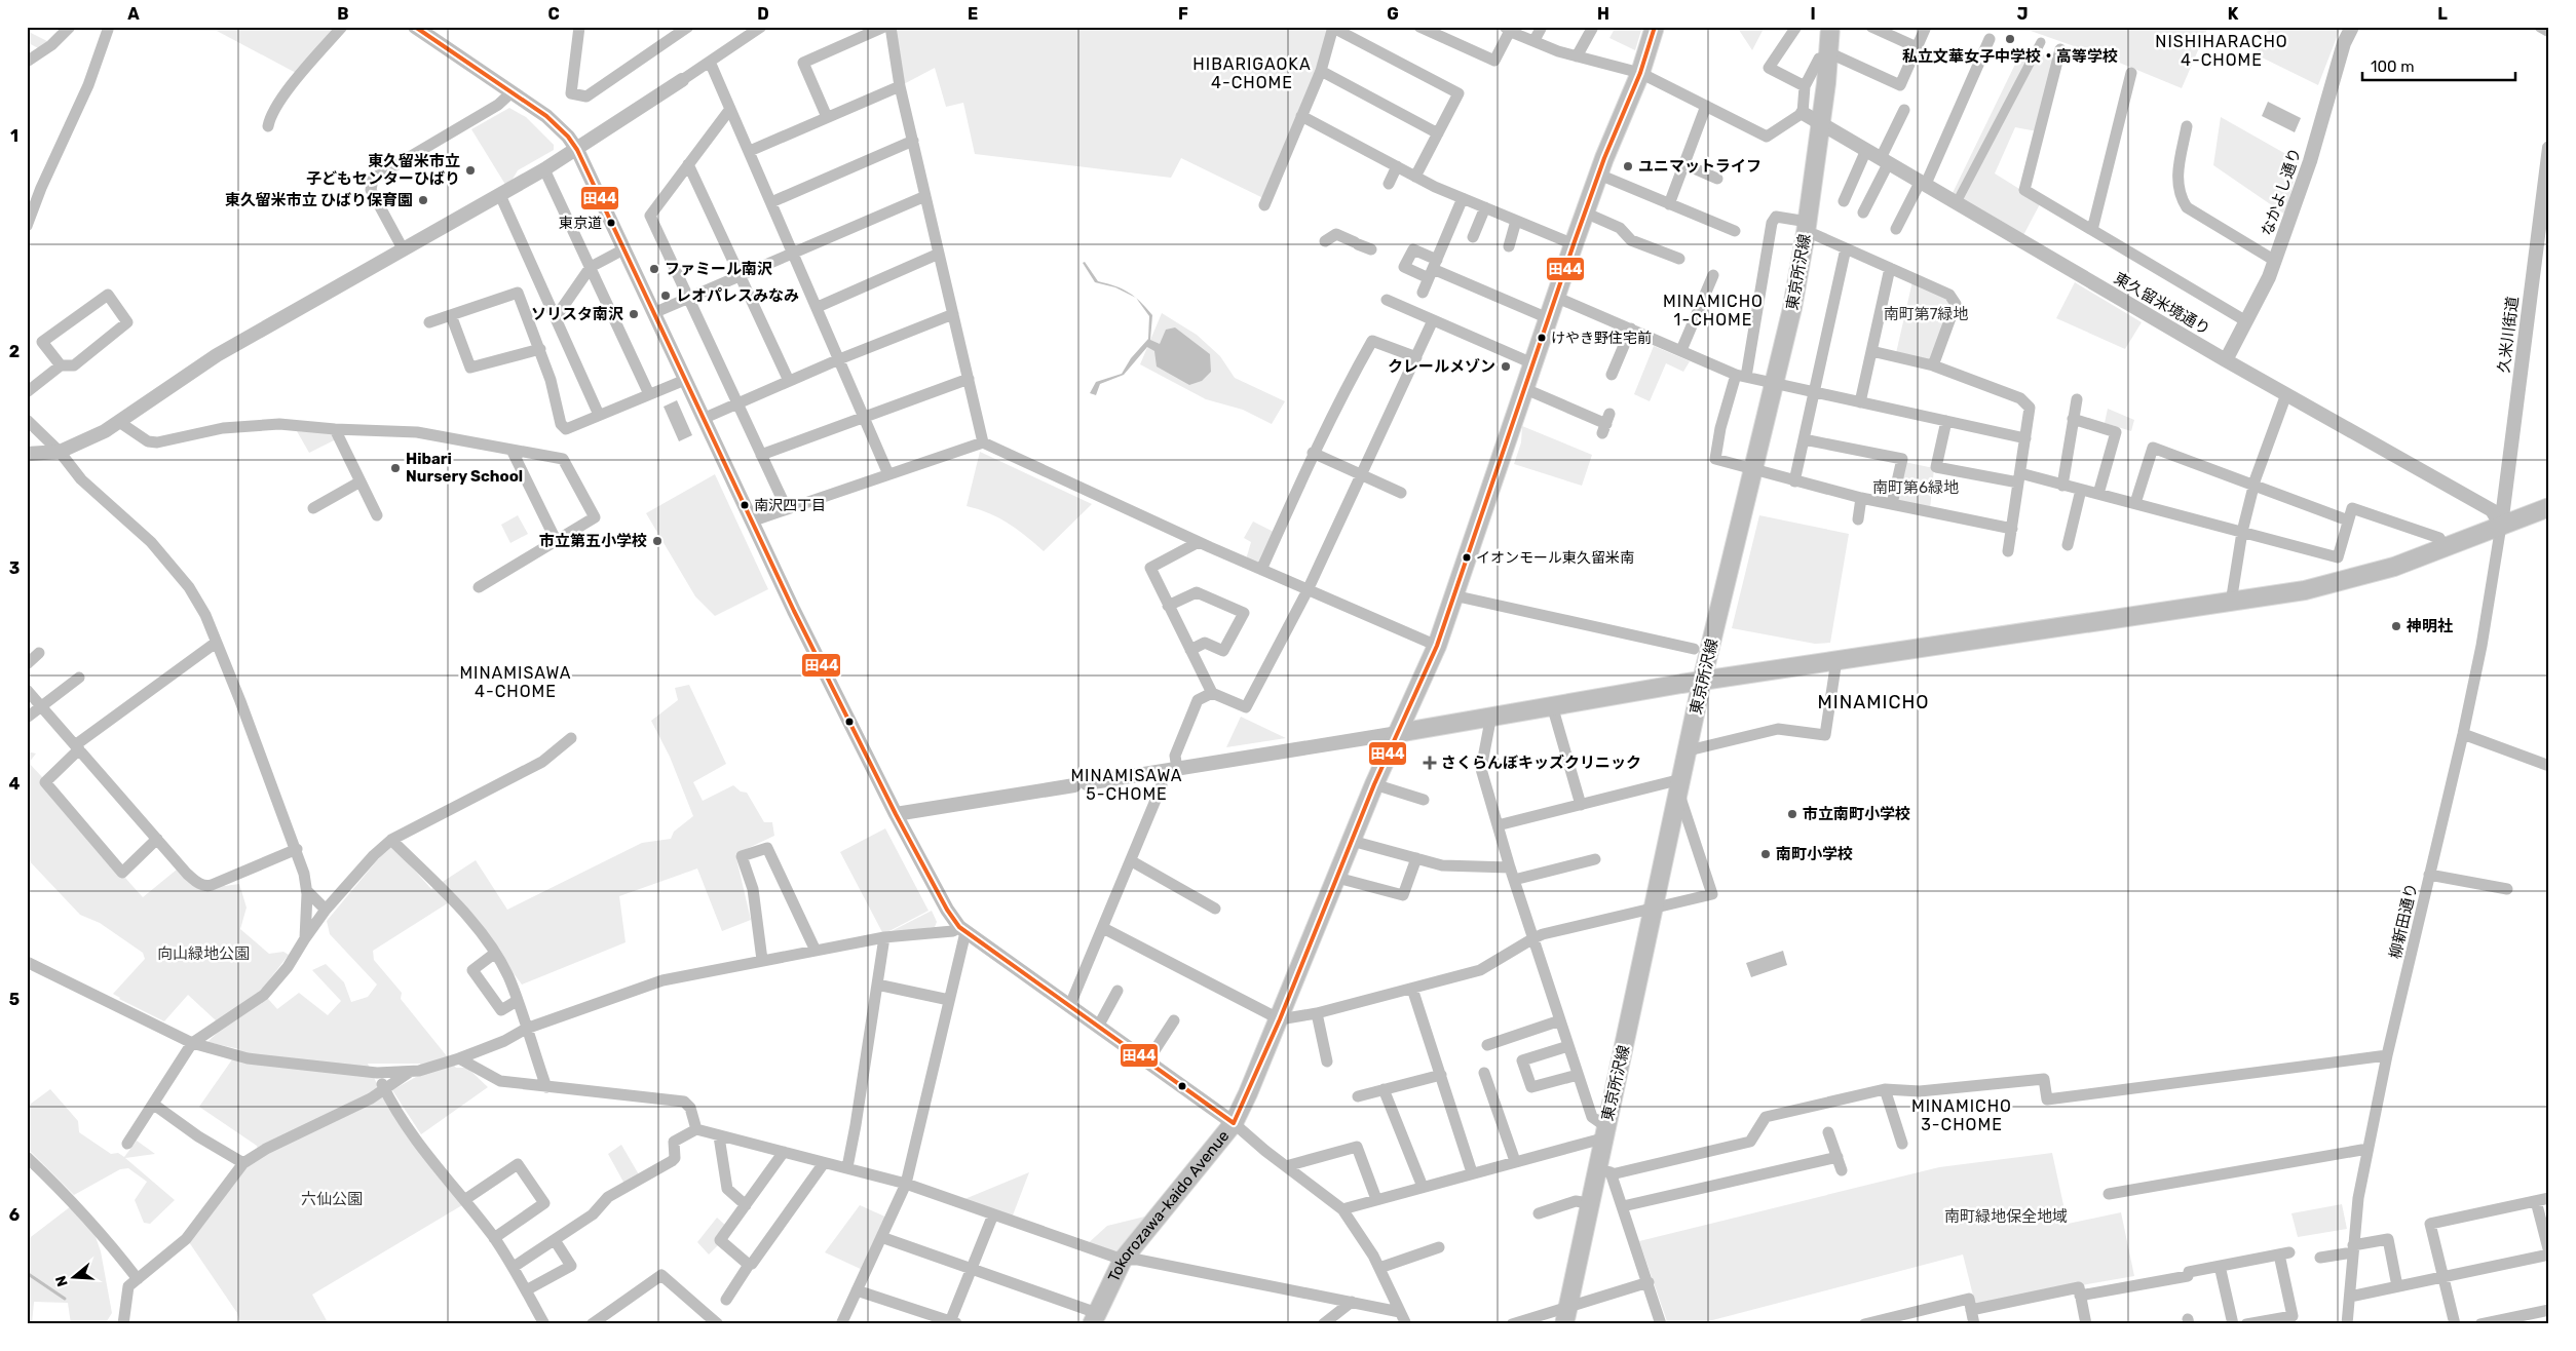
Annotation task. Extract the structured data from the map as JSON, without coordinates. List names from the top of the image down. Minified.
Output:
{"streets":{"main road":["東京所沢線","Tokorozawa-kaido Avenue"],"street":["なかよし通り","東久留米境通り","久米川街道","柳新田通り"]},"crossings":[["なかよし通り","東久留米境通り"],["東京所沢線","東久留米境通り"],["東久留米境通り","久米川街道"],["東久留米境通り","柳新田通り"],["久米川街道","柳新田通り"]],"districts":["NISHIHARACHO 4-CHOME","HIBARIGAOKA 4-CHOME","MINAMICHO 1-CHOME","MINAMISAWA 4-CHOME","MINAMICHO","MINAMISAWA 5-CHOME","MINAMICHO 3-CHOME"],"parks":["南町第7緑地","南町第6緑地","向山緑地公園","六仙公園","南町緑地保全地域"],"places":{"other":["私立文華女子中学校・高等学校","ユニマットライフ","東久留米市立 子どもセンターひばり","東久留米市立 ひばり保育園","東京道","ファミール南沢","レオパレスみなみ","ソリスタ南沢","けやき野住宅前","クレールメゾン","Hibari Nursery School","南沢四丁目","市立第五小学校","イオンモール東久留米南","神明社","市立南町小学校","南町小学校"],"health":["さくらんぼキッズクリニック"]},"lines":["transit line 田44"],"scale_bar":"100 m","north":"left","grid":{"columns":["A","B","C","D","E","F","G","H","I","J","K","L"],"rows":["1","2","3","4","5","6"]}}
